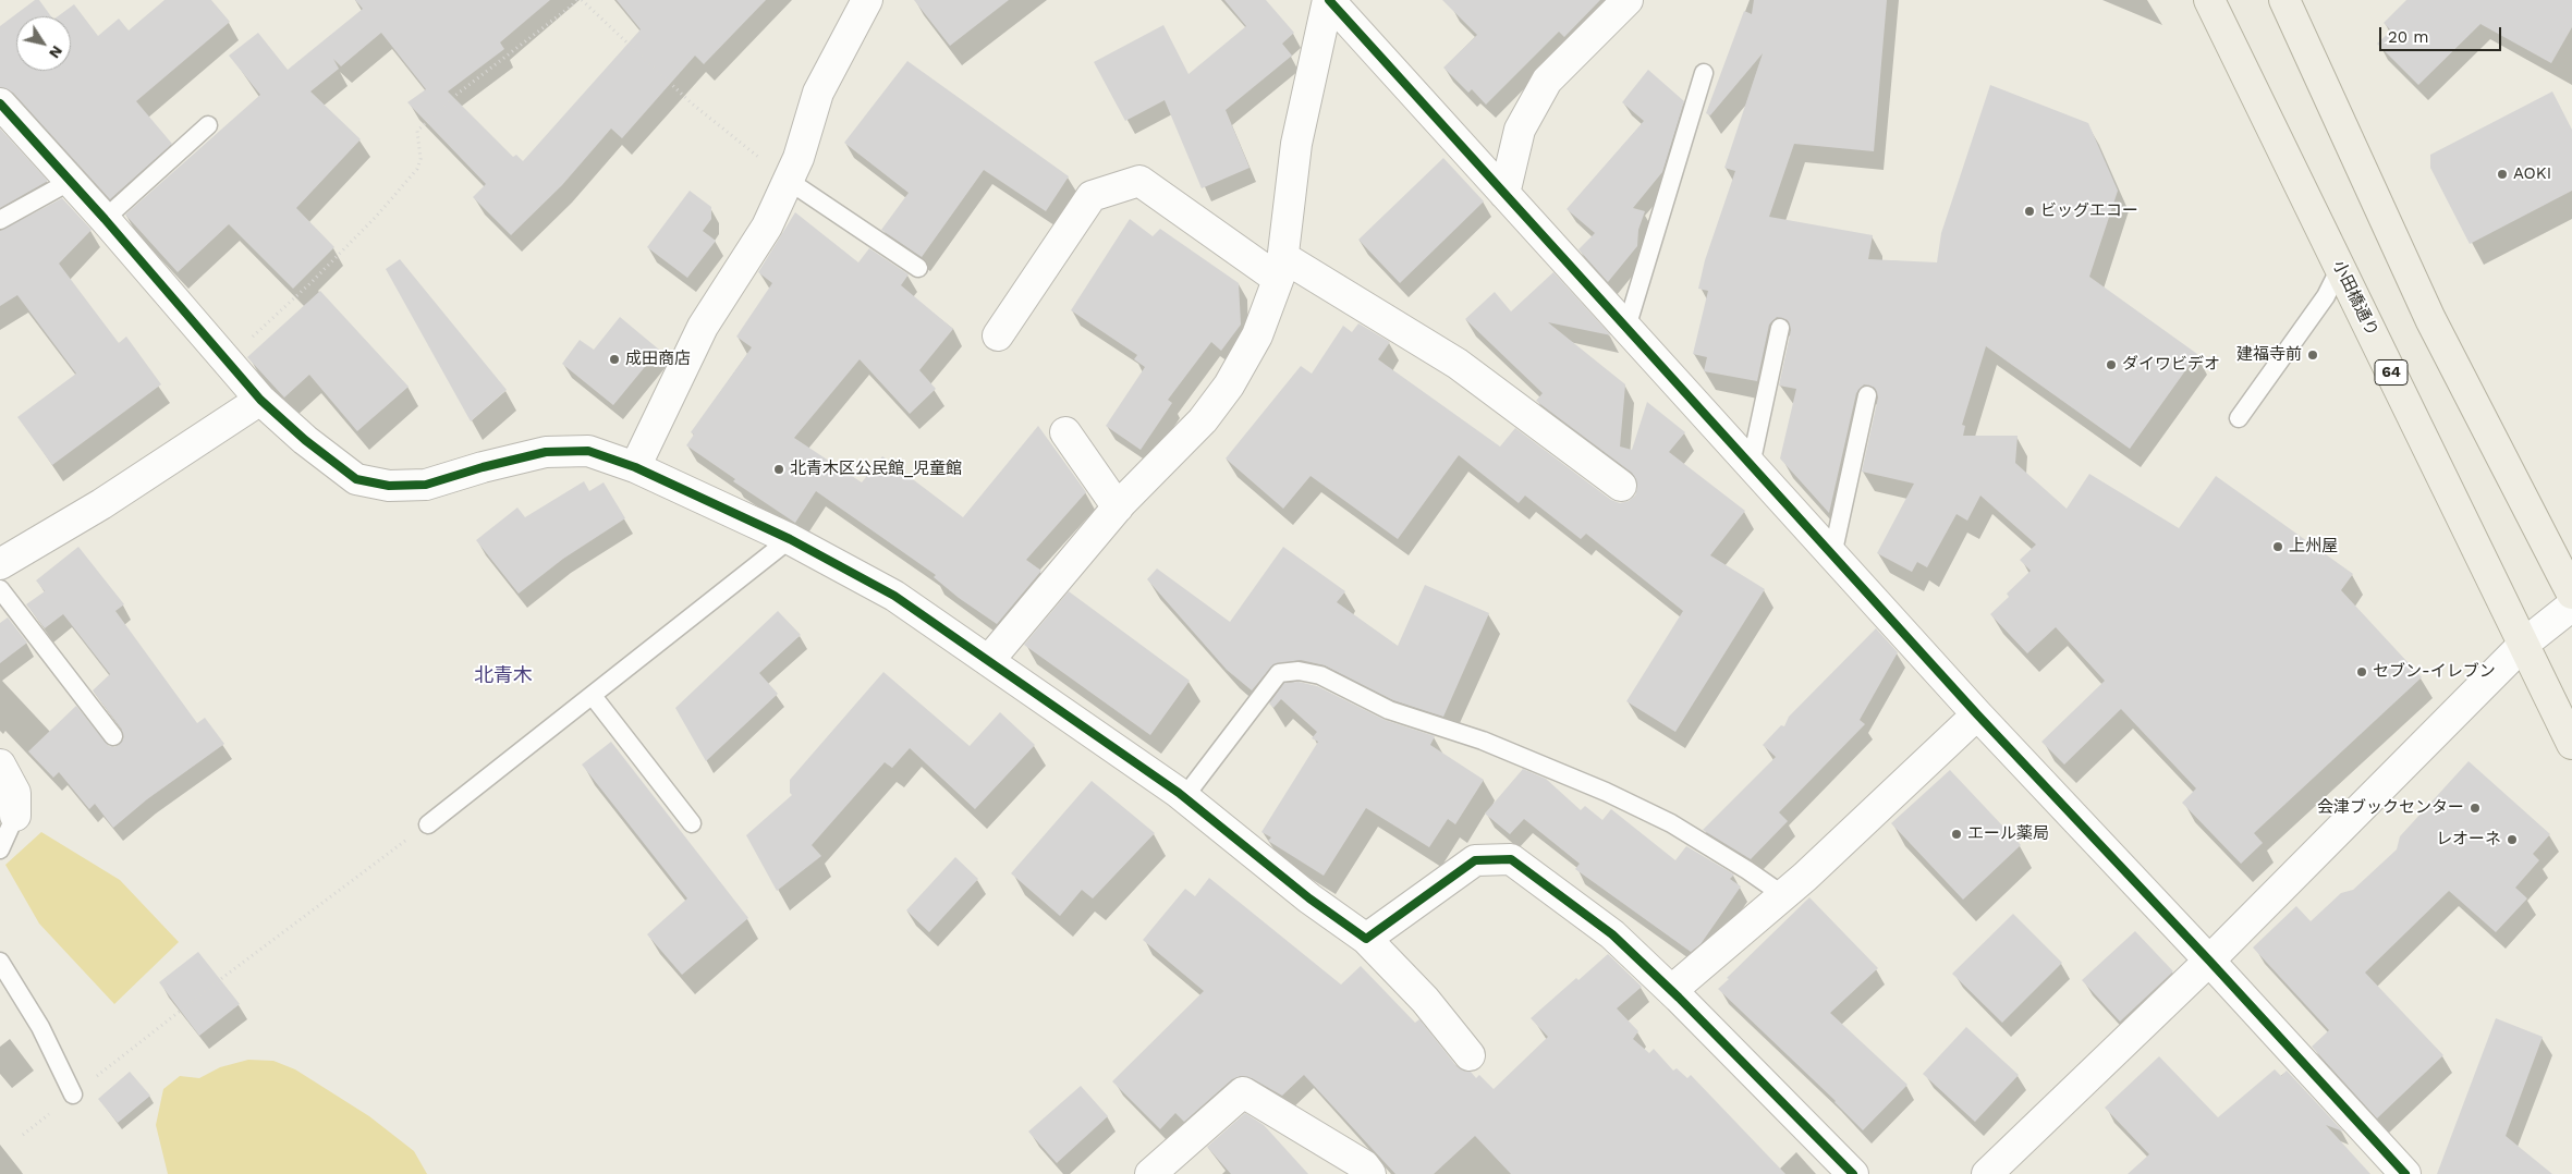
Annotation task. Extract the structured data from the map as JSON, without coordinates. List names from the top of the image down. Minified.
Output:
{"streets":{"main road":["小田橋通り","64"]},"districts":["北青木"],"places":["AOKI","ビッグエコー","建福寺前","成田商店","ダイワビデオ","北青木区公民館_児童館","上州屋","セブン-イレブン","会津ブックセンター","エール薬局","レオーネ"],"scale_bar":"20 m","north":"bottom right"}
